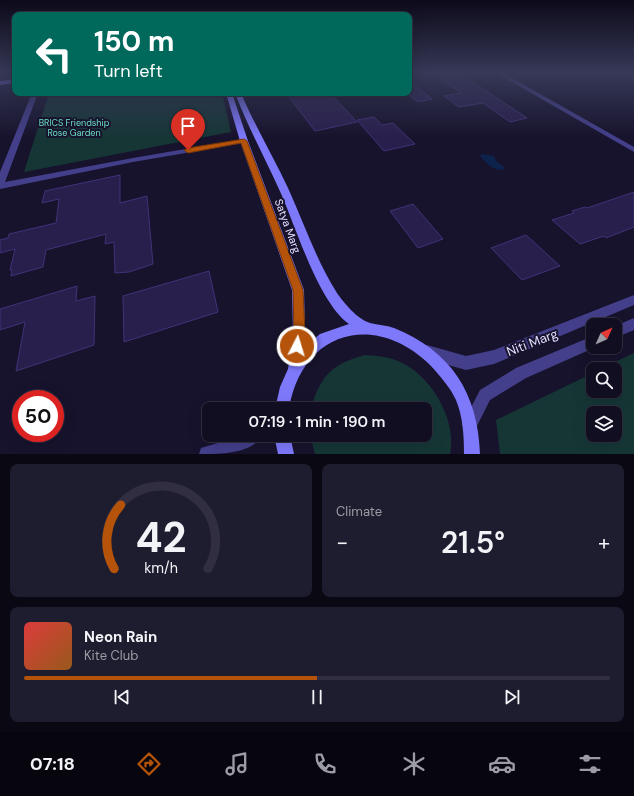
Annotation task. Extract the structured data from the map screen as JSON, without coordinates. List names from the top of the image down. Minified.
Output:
{"streets":{"main road":["Satya Marg"],"street":["Niti Marg"]},"parks":["BRICS Friendship Rose Garden"],"north":"top right","page":{"turn":["150 m","Turn left"],"limit":"50","trip":"07:19 · 1 min · 190 m","tile":"Climate","heat":["−","21.5°","+"],"song":["Neon Rain","Kite Club"],"tabs":"07:18","gauge":["42","km/h"]}}
